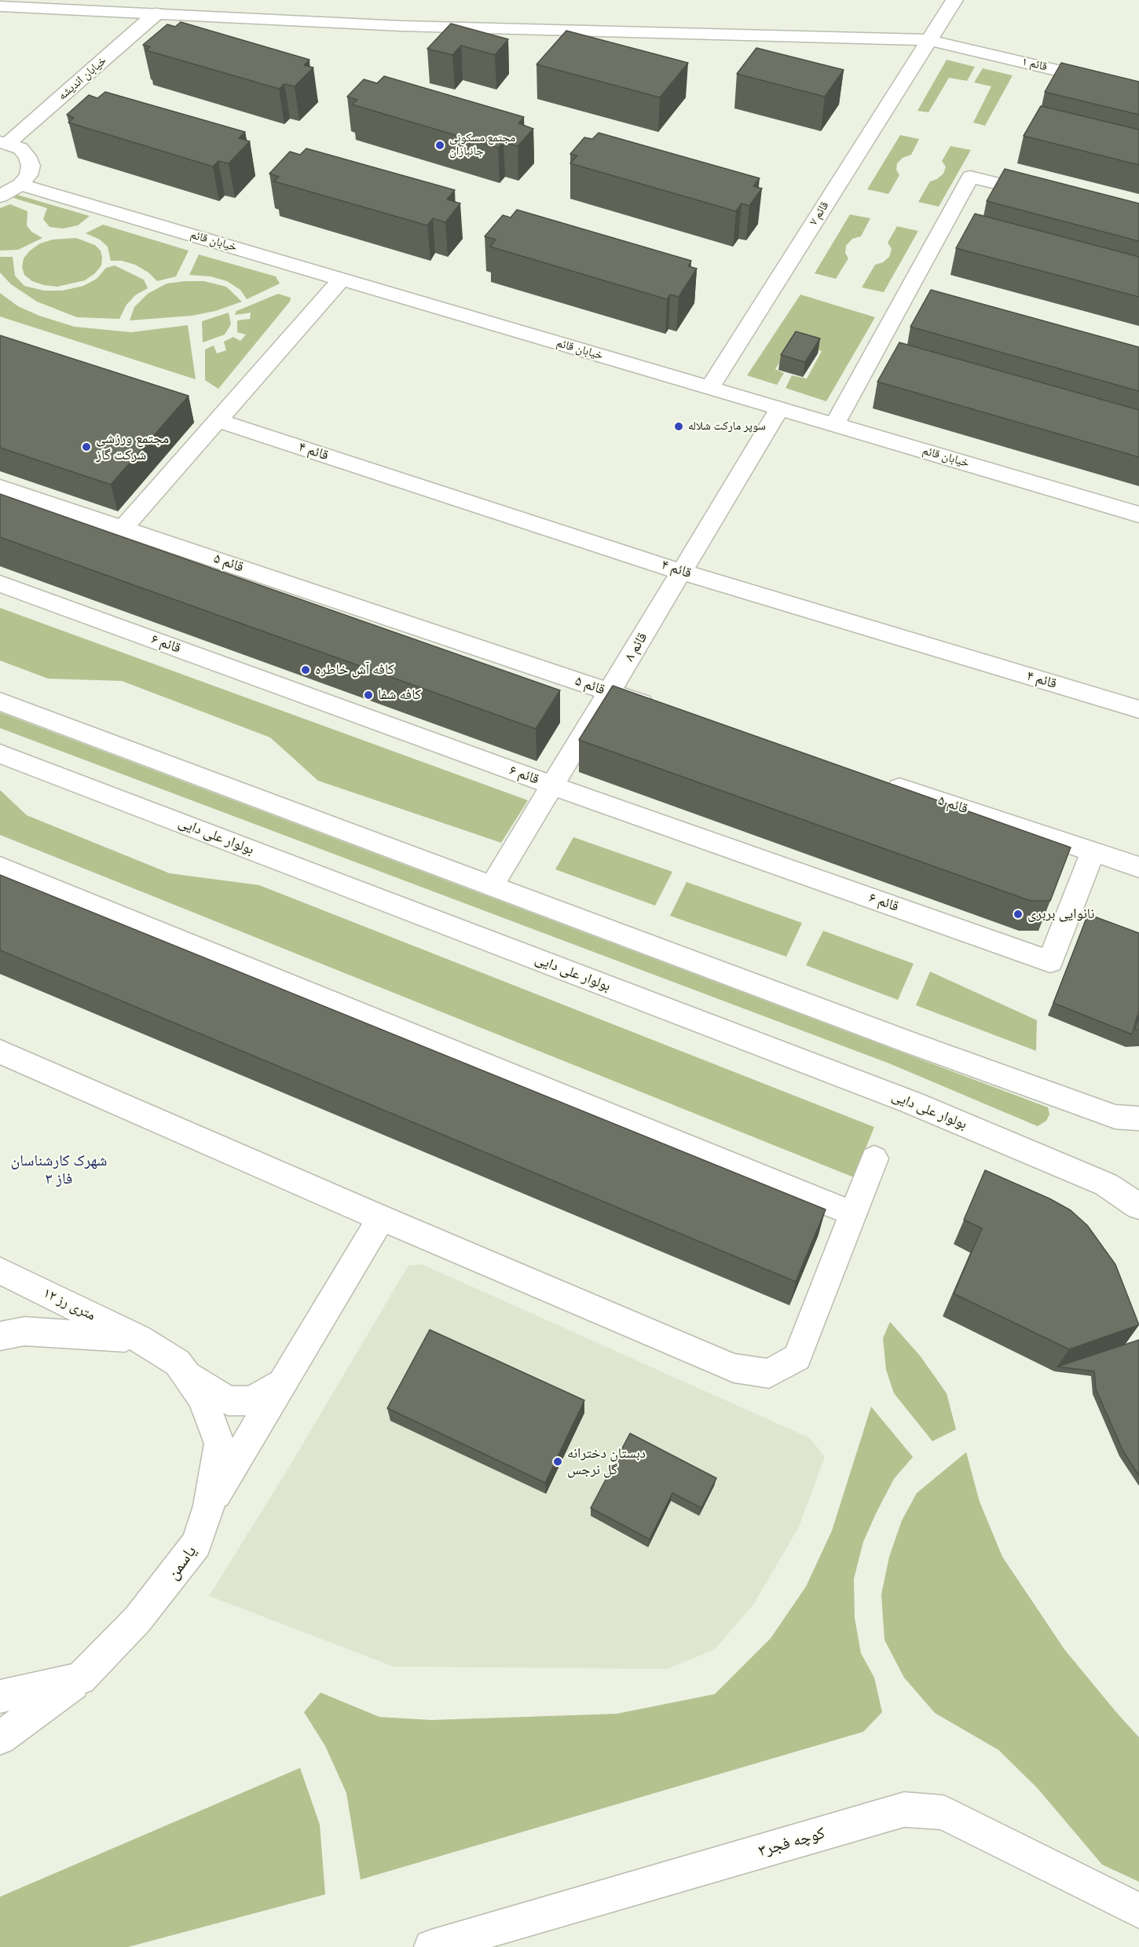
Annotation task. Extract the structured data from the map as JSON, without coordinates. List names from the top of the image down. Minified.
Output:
{"streets":{"street":["قائم ۱","خیابان اندیشه","قائم ۷","خیابان قائم","قائم ۴","قائم ۵","قائم ۶","قائم ۸","بولوار علی دایی","۱۲ متری رز","یاسمن","کوچه فجر۳"]},"crossings":[["قائم ۱","خیابان اندیشه"],["قائم ۱","قائم ۷"],["قائم ۷","خیابان قائم"],["خیابان قائم","قائم ۸"],["قائم ۴","قائم ۸"],["قائم ۵","قائم ۶"],["قائم ۵","قائم ۸"],["قائم ۶","قائم ۸"],["۱۲ متری رز","یاسمن"]],"districts":["شهرک کارشناسان فاز ٣"],"places":["مجتمع مسکونی جانبازان","سوپر مارکت شلاله","مجتمع ورزشی شرکت گاز","کافه آش خاطره","کافه شفا","نانوایی بربری","دبستان دخترانه گل نرجس"]}
